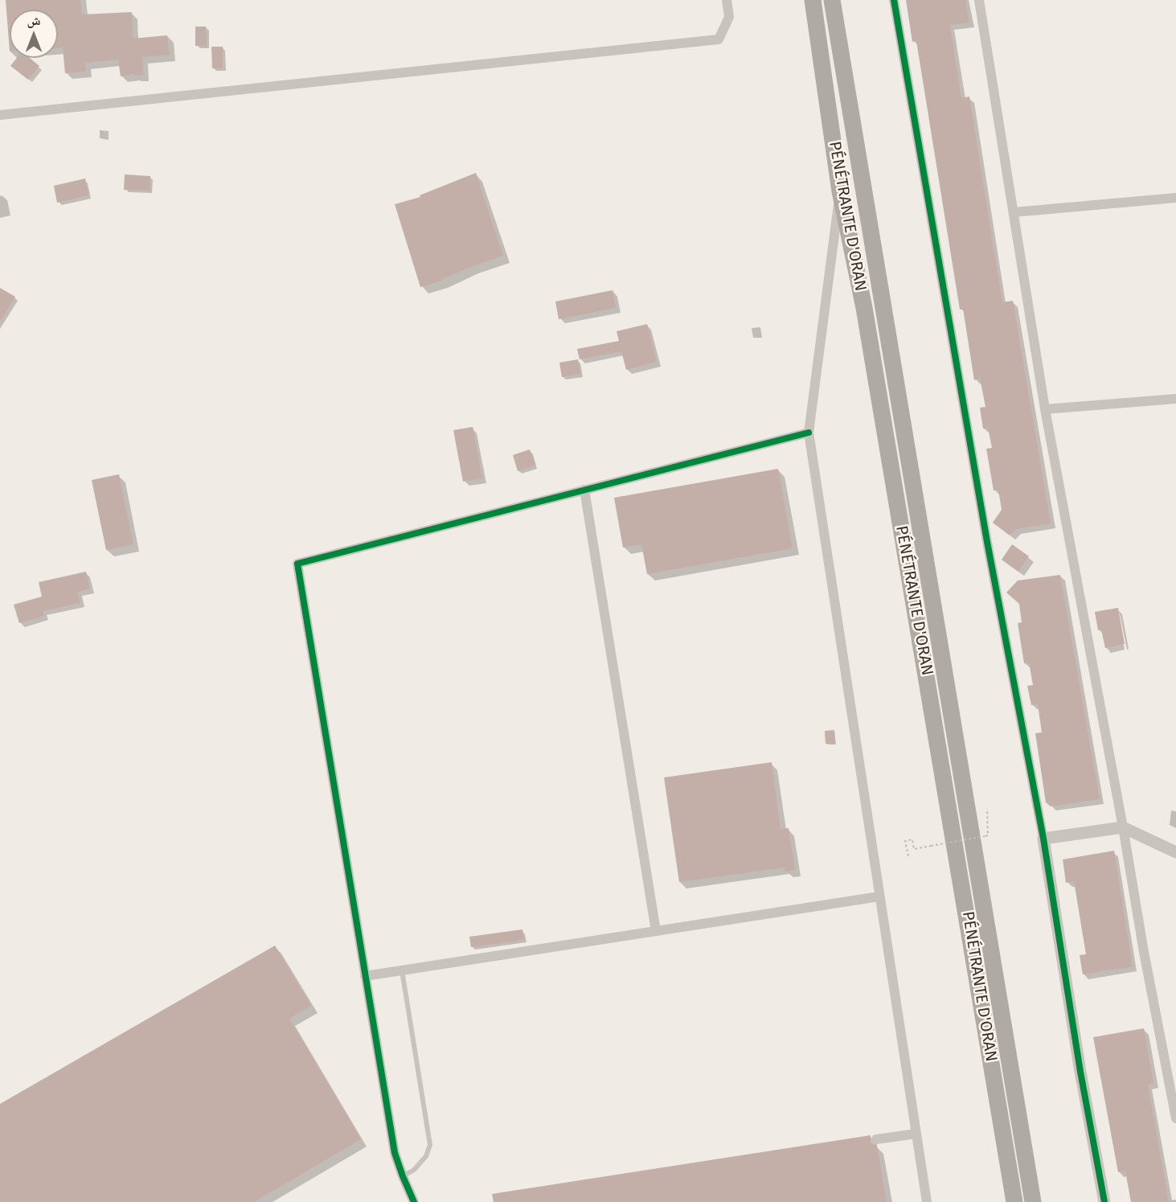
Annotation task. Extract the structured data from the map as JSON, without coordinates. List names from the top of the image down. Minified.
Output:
{"streets":{"highway":["PÉNÉTRANTE D'ORAN"]},"north":"top"}
